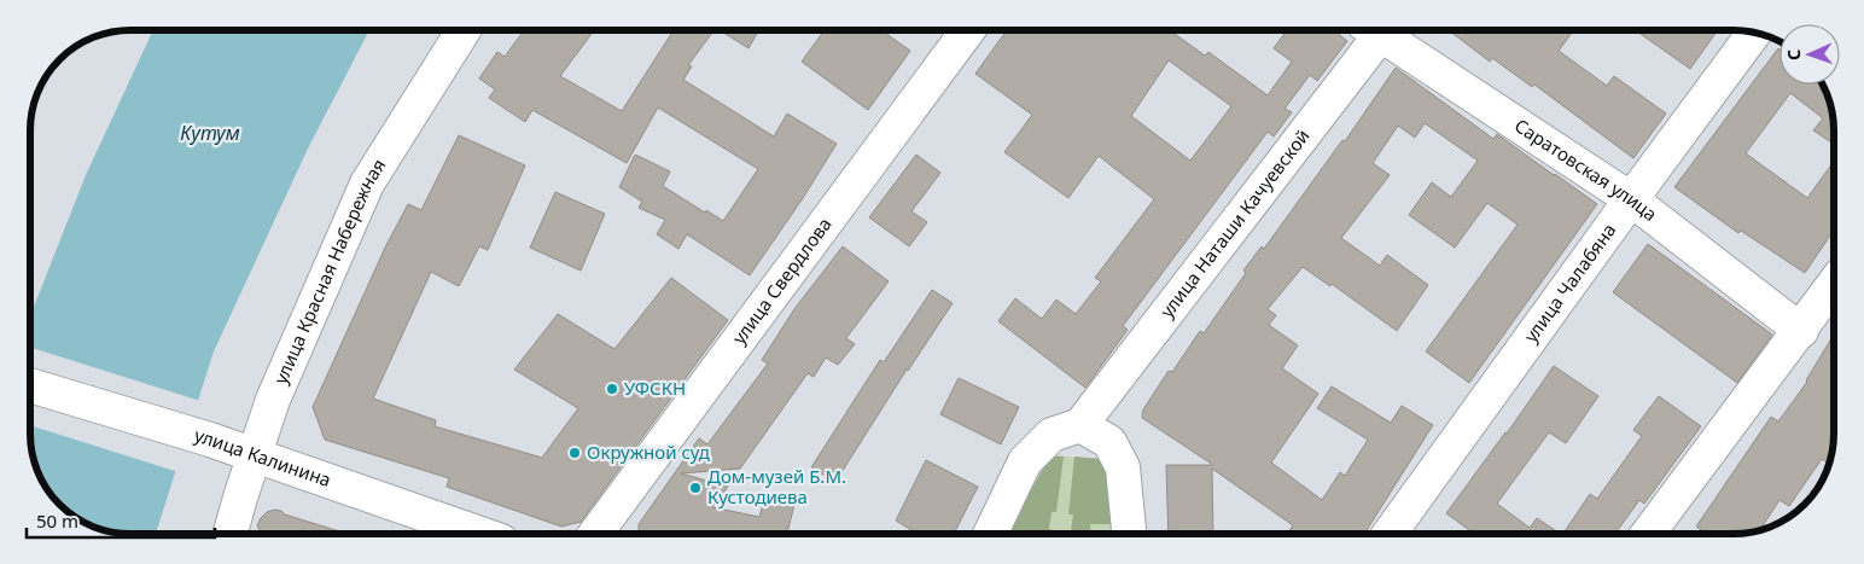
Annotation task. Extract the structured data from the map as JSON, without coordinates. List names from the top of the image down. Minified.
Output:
{"streets":{"street":["Саратовская улица","улица Наташи Качуевской","улица Красная Набережная","улица Свердлова","улица Чалабяна","улица Калинина"]},"crossings":[["Саратовская улица","улица Чалабяна"],["улица Красная Набережная","улица Калинина"]],"water":["Кутум"],"places":["УФСКН","Окружной суд","Дом-музей Б.М. Кустодиева"],"scale_bar":"50 m","north":"left"}
